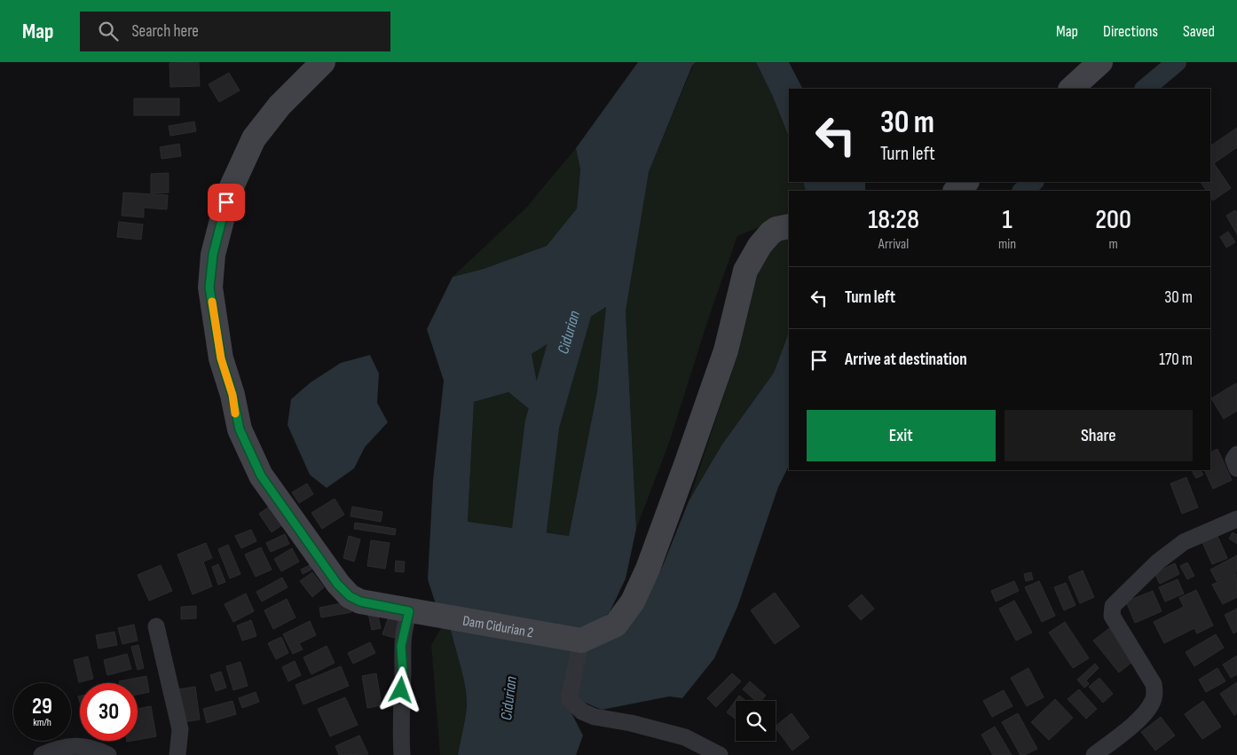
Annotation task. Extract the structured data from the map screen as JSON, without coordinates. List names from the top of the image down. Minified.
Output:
{"streets":{"street":["Dam Cidurian 2"]},"water":["Cidurian"],"page":{"header":"Map","search":"Search here","nav":["Map","Directions","Saved"],"turn":["30 m","Turn left"],"eta":["18:28","Arrival","1","min","200","m"],"list":[{"name":"Turn left","value":"30 m"},{"name":"Arrive at destination","value":"170 m"}],"buttons":["Exit","Share"],"speed":"29 km/h","limit":"30"}}
